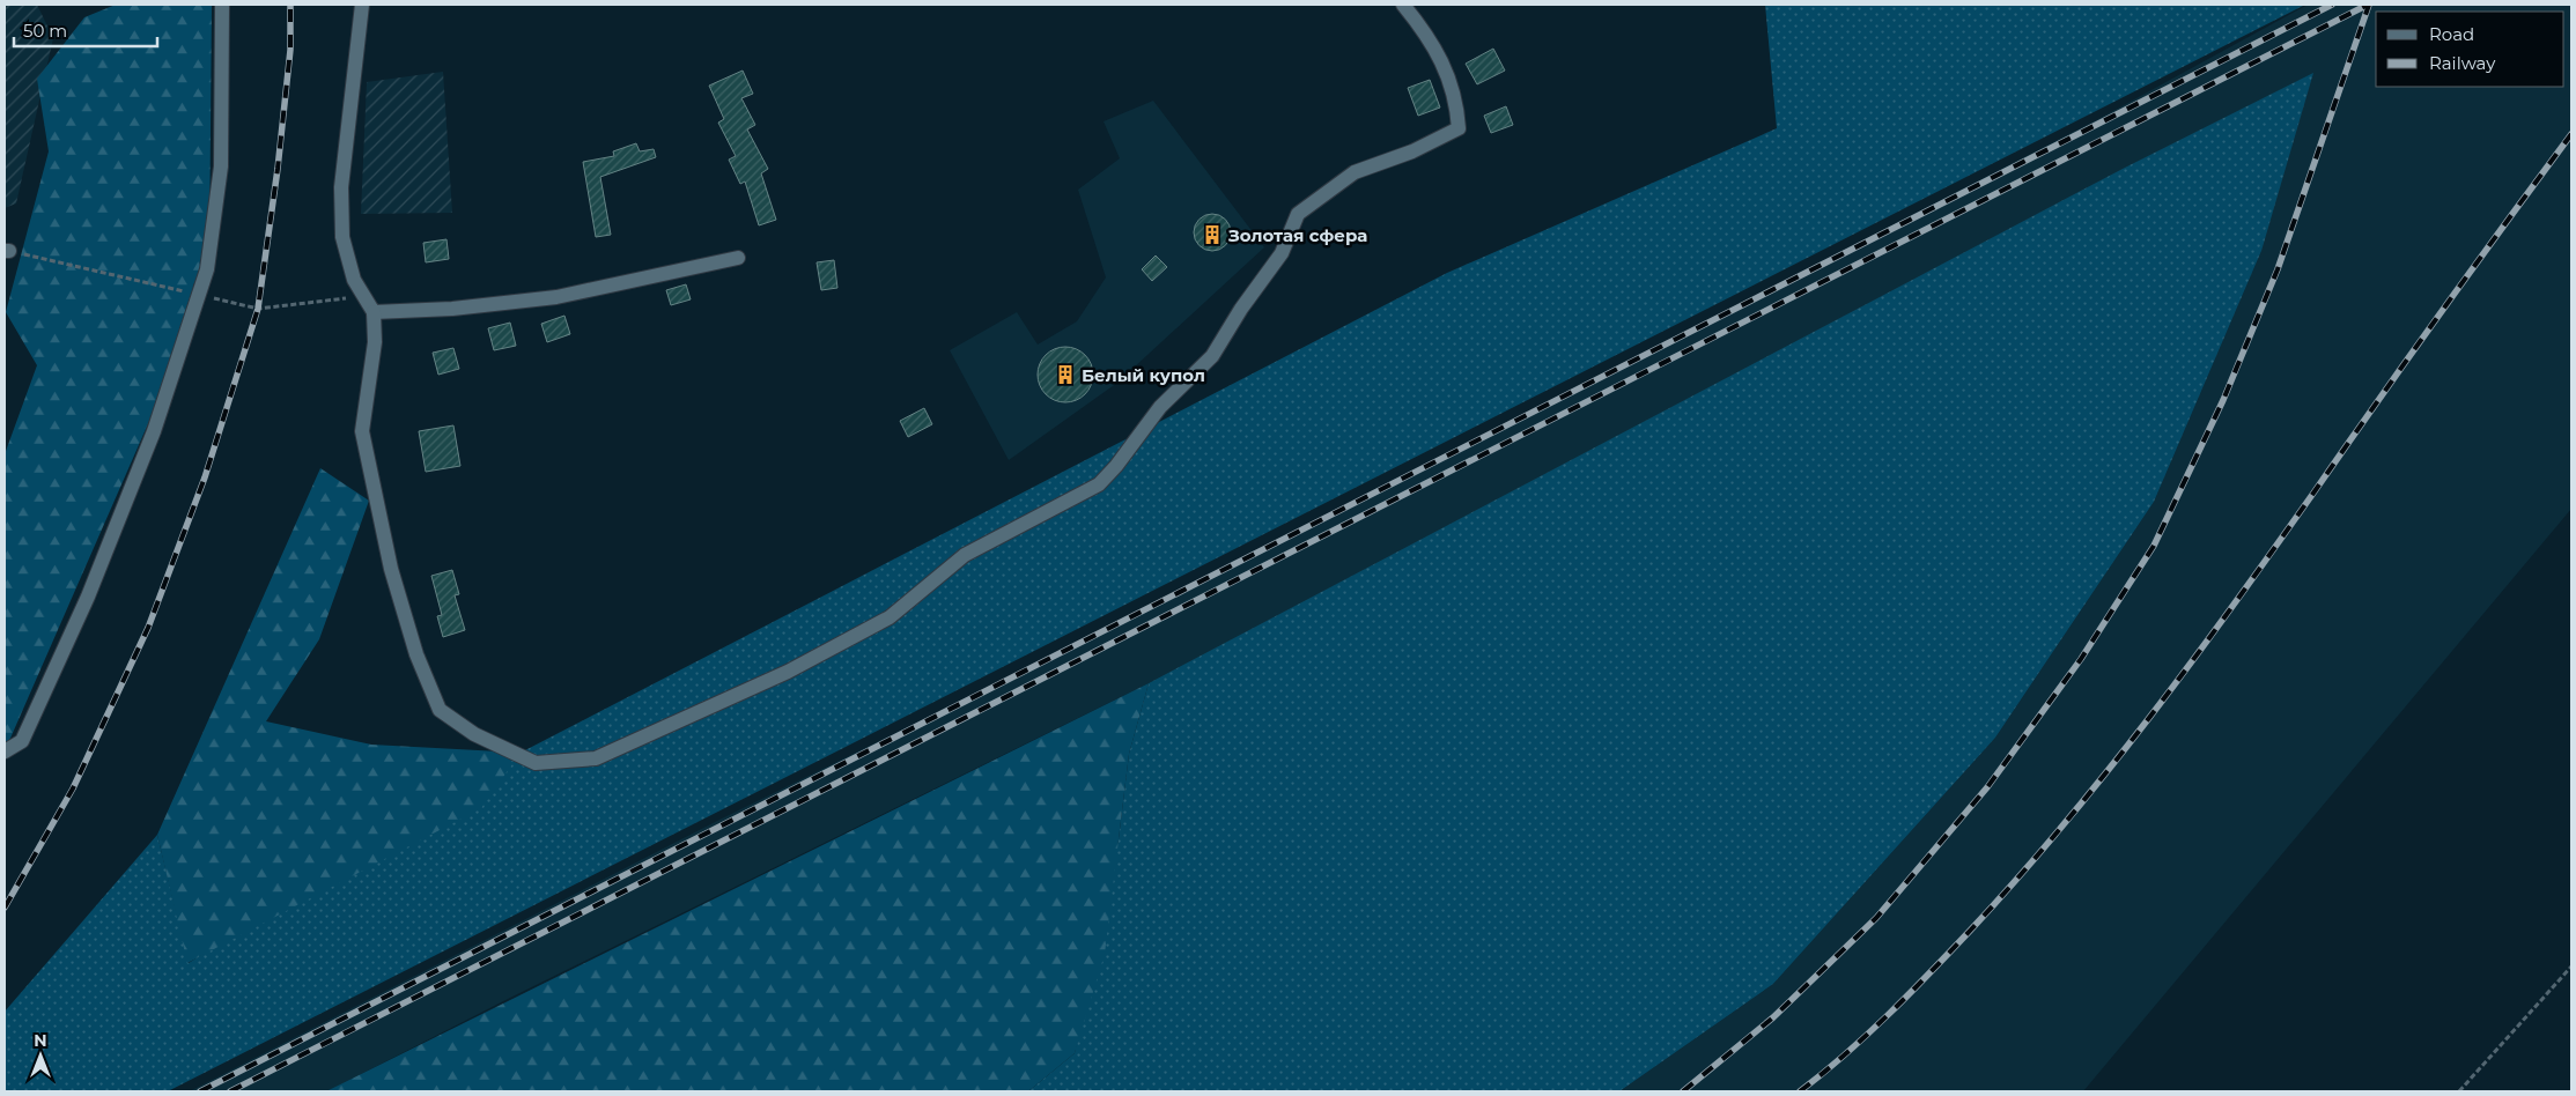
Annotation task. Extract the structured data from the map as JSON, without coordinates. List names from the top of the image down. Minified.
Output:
{"places":{"building":["Золотая сфера","Белый купол"]},"legend":["Road","Railway"],"scale_bar":"50 m","north":"top"}
